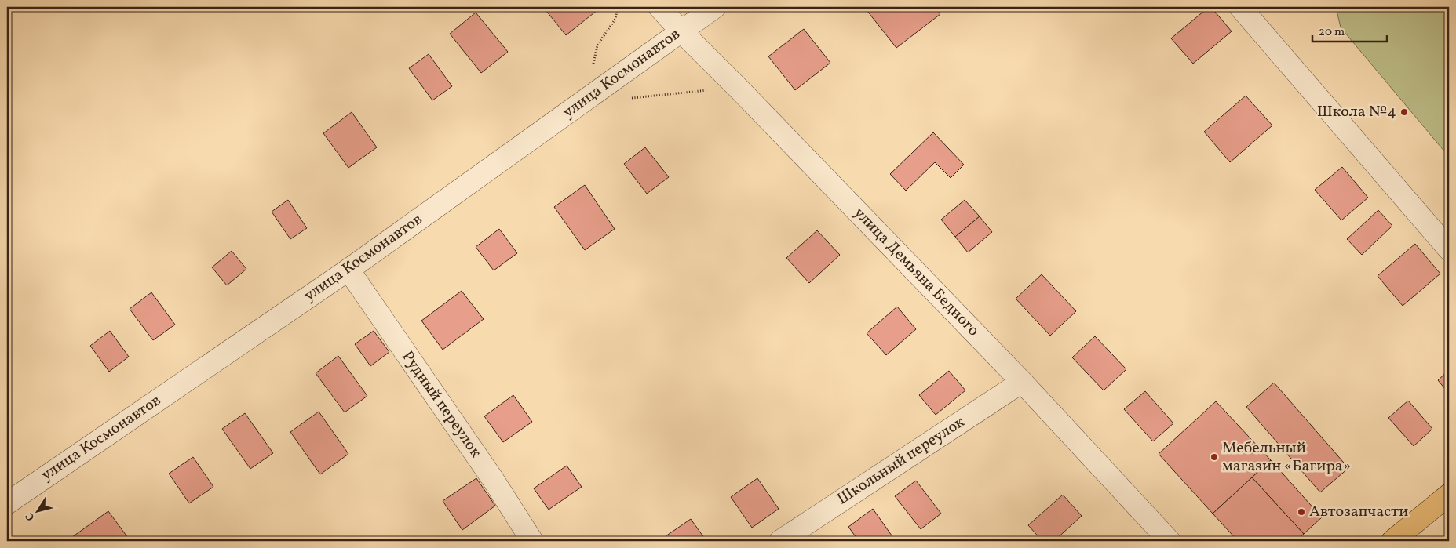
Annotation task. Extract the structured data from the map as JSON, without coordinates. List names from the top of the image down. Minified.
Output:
{"streets":{"street":["улица Космонавтов","улица Демьяна Бедного","Рудный переулок","Школьный переулок"]},"crossings":[["улица Космонавтов","улица Демьяна Бедного"],["улица Космонавтов","Рудный переулок"],["улица Демьяна Бедного","Школьный переулок"]],"places":["Школа №4","Мебельный магазин «Багира»","Автозапчасти"],"scale_bar":"20 m","north":"bottom left"}
